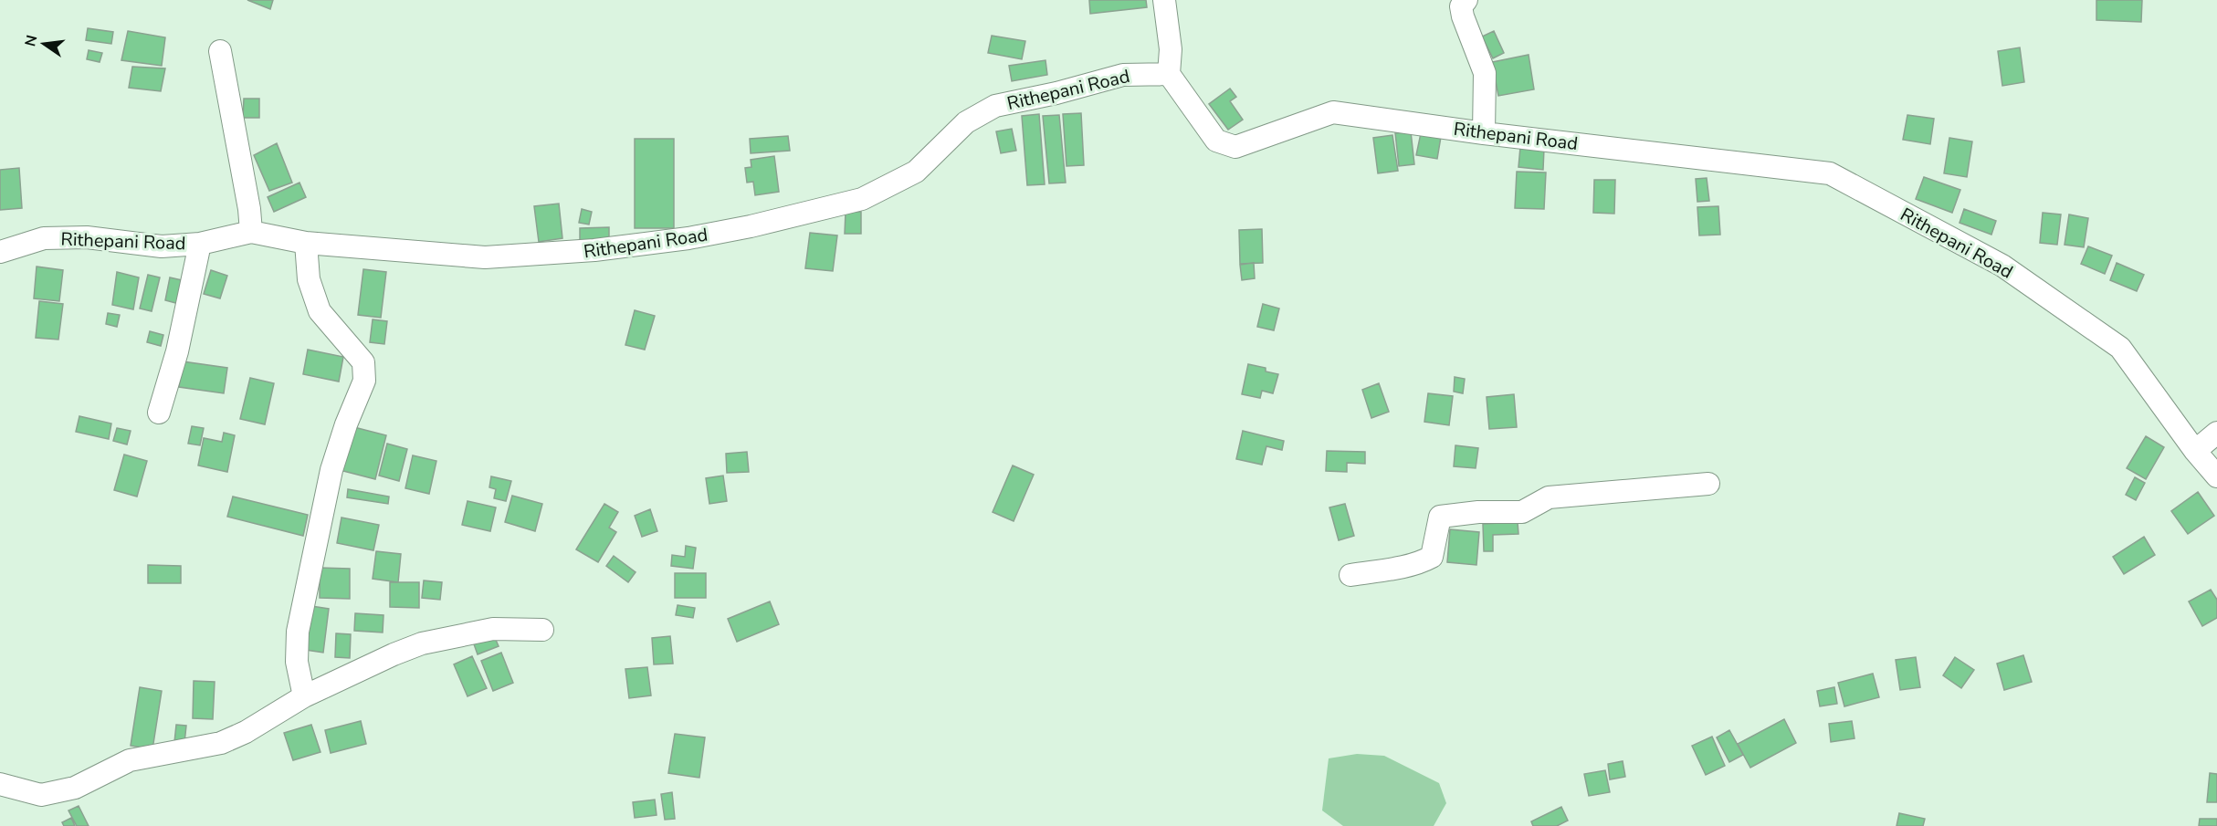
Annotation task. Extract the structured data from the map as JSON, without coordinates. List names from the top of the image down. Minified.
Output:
{"streets":{"street":["Rithepani Road"]},"north":"left"}
